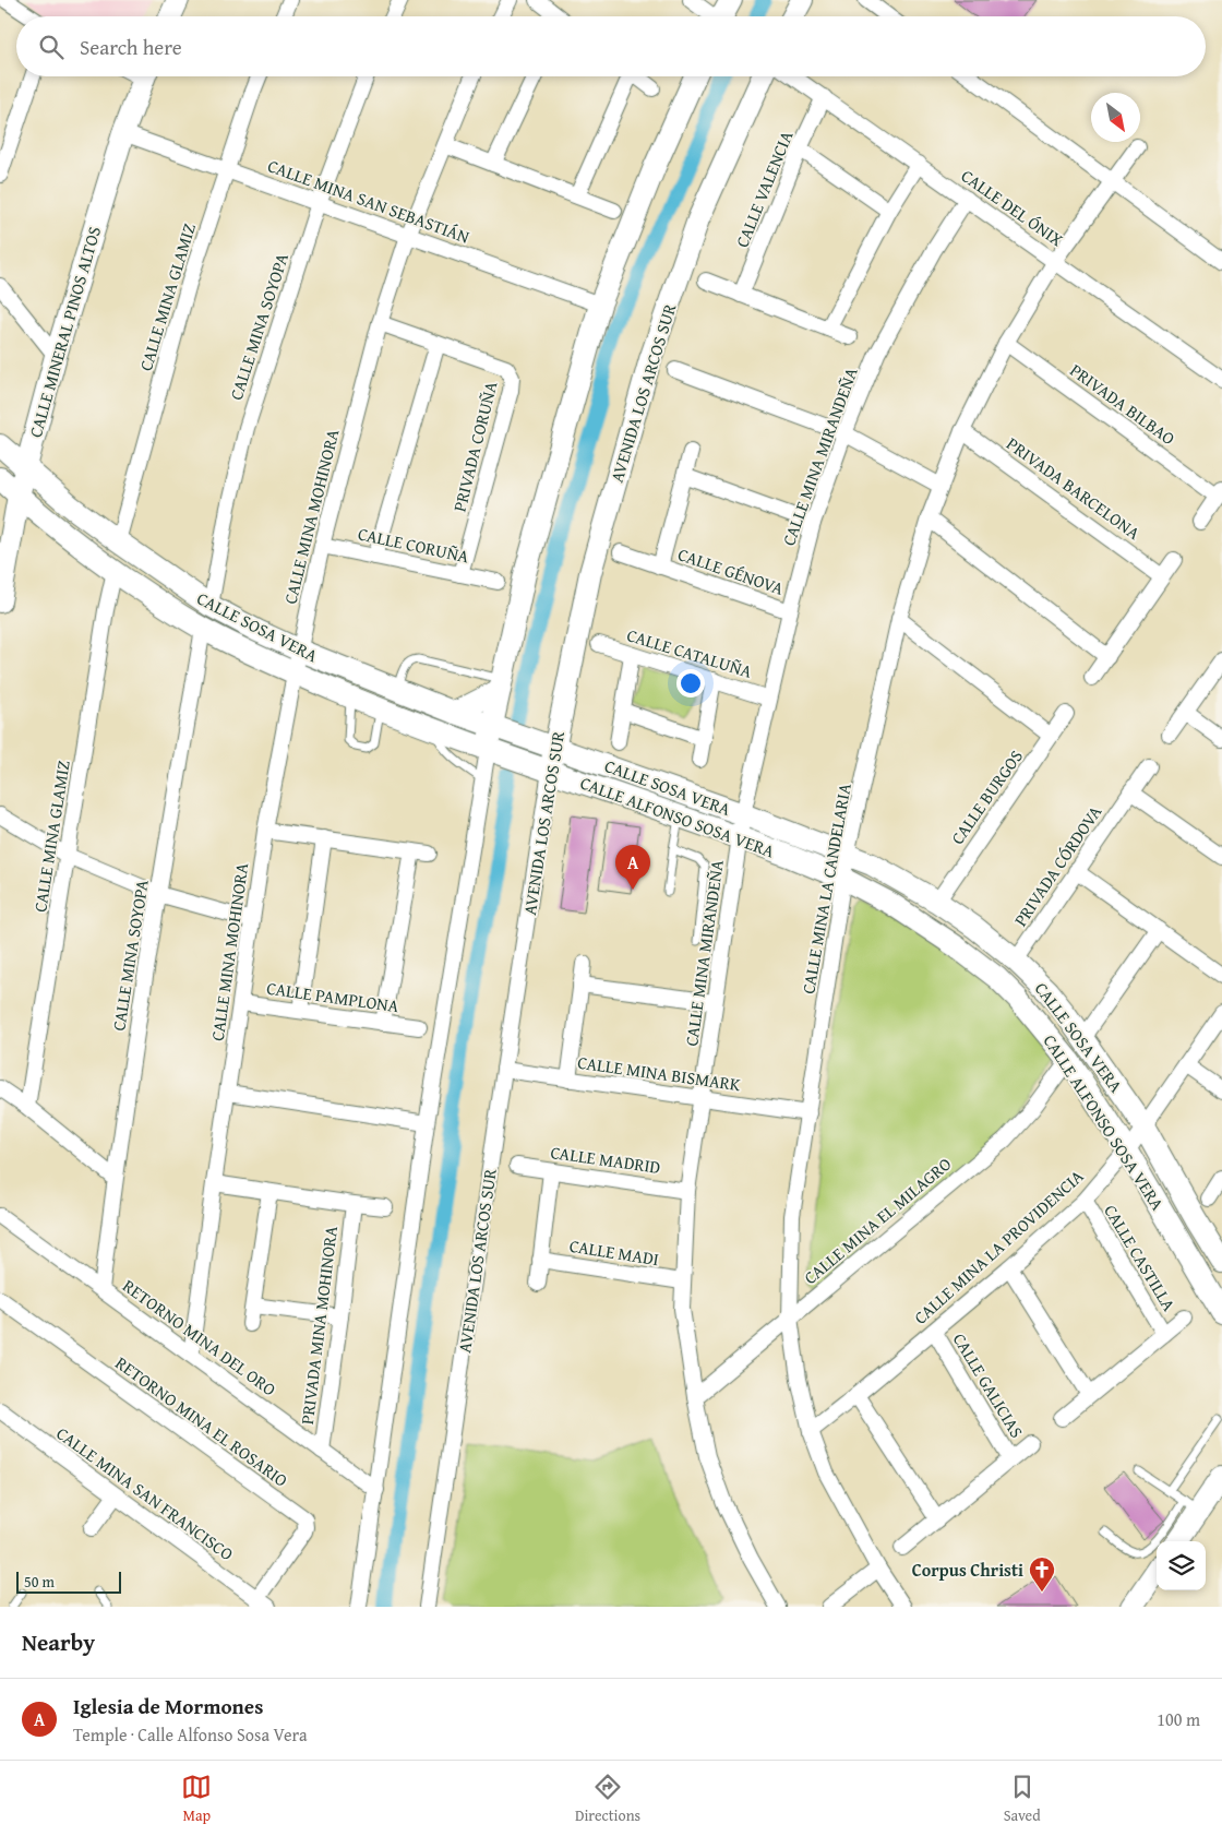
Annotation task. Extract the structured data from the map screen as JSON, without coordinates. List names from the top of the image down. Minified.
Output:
{"streets":{"main road":["CALLE MINERAL PINOS ALTOS","AVENIDA LOS ARCOS SUR","CALLE SOSA VERA","CALLE ALFONSO SOSA VERA"],"street":["CALLE VALENCIA","CALLE MINA SAN SEBASTIÁN","CALLE DEL ÓNIX","CALLE MINA GLAMIZ","CALLE MINA SOYOPA","PRIVADA BILBAO","PRIVADA CORUÑA","CALLE MINA MIRANDEÑA","PRIVADA BARCELONA","CALLE MINA MOHINORA","CALLE CORUÑA","CALLE GÉNOVA","CALLE CATALUÑA","CALLE BURGOS","PRIVADA CÓRDOVA","CALLE MINA LA CANDELARIA","CALLE PAMPLONA","CALLE MINA BISMARK","CALLE MADRID","CALLE MINA EL MILAGRO","CALLE MINA LA PROVIDENCIA","CALLE MADI","CALLE CASTILLA","PRIVADA MINA MOHINORA","RETORNO MINA DEL ORO","CALLE GALICIAS","RETORNO MINA EL ROSARIO","CALLE MINA SAN FRANCISCO"]},"crossings":[["CALLE VALENCIA","CALLE DEL ÓNIX"],["CALLE MINA SAN SEBASTIÁN","CALLE MINA GLAMIZ"],["CALLE MINA SAN SEBASTIÁN","CALLE MINA SOYOPA"],["CALLE MINA SAN SEBASTIÁN","CALLE MINERAL PINOS ALTOS"],["CALLE MINA SAN SEBASTIÁN","CALLE MINA MOHINORA"],["CALLE DEL ÓNIX","CALLE MINA MIRANDEÑA"],["CALLE DEL ÓNIX","CALLE MINA LA CANDELARIA"],["CALLE MINA GLAMIZ","CALLE SOSA VERA"],["CALLE MINA GLAMIZ","CALLE ALFONSO SOSA VERA"],["CALLE MINA SOYOPA","CALLE SOSA VERA"],["CALLE MINA SOYOPA","CALLE ALFONSO SOSA VERA"],["CALLE MINA SOYOPA","RETORNO MINA DEL ORO"],["CALLE MINERAL PINOS ALTOS","CALLE SOSA VERA"],["CALLE MINERAL PINOS ALTOS","CALLE ALFONSO SOSA VERA"],["AVENIDA LOS ARCOS SUR","CALLE SOSA VERA"],["AVENIDA LOS ARCOS SUR","CALLE ALFONSO SOSA VERA"],["AVENIDA LOS ARCOS SUR","CALLE MINA BISMARK"],["PRIVADA BILBAO","CALLE MINA LA CANDELARIA"],["PRIVADA CORUÑA","CALLE MINA MOHINORA"],["PRIVADA CORUÑA","CALLE CORUÑA"],["CALLE MINA MIRANDEÑA","CALLE GÉNOVA"],["CALLE MINA MIRANDEÑA","CALLE SOSA VERA"],["CALLE MINA MIRANDEÑA","CALLE CATALUÑA"],["CALLE MINA MIRANDEÑA","CALLE ALFONSO SOSA VERA"],["CALLE MINA MIRANDEÑA","CALLE MINA BISMARK"],["CALLE MINA MIRANDEÑA","CALLE MADRID"],["CALLE MINA MIRANDEÑA","CALLE MINA EL MILAGRO"],["CALLE MINA MIRANDEÑA","CALLE MADI"],["PRIVADA BARCELONA","CALLE MINA LA CANDELARIA"],["CALLE MINA MOHINORA","CALLE CORUÑA"],["CALLE MINA MOHINORA","CALLE SOSA VERA"],["CALLE MINA MOHINORA","CALLE ALFONSO SOSA VERA"],["CALLE MINA MOHINORA","CALLE PAMPLONA"],["CALLE MINA MOHINORA","RETORNO MINA DEL ORO"],["CALLE SOSA VERA","CALLE BURGOS"],["CALLE SOSA VERA","PRIVADA CÓRDOVA"],["CALLE SOSA VERA","CALLE MINA LA CANDELARIA"],["CALLE SOSA VERA","CALLE MINA LA PROVIDENCIA"],["CALLE ALFONSO SOSA VERA","CALLE MINA LA CANDELARIA"],["CALLE ALFONSO SOSA VERA","CALLE MINA EL MILAGRO"],["CALLE ALFONSO SOSA VERA","CALLE MINA LA PROVIDENCIA"],["CALLE MINA LA CANDELARIA","CALLE MINA BISMARK"],["CALLE MINA LA CANDELARIA","CALLE MINA EL MILAGRO"],["CALLE MINA LA CANDELARIA","CALLE MINA LA PROVIDENCIA"],["CALLE MINA LA PROVIDENCIA","CALLE CASTILLA"],["CALLE MINA LA PROVIDENCIA","CALLE GALICIAS"],["PRIVADA MINA MOHINORA","RETORNO MINA DEL ORO"],["RETORNO MINA EL ROSARIO","CALLE MINA SAN FRANCISCO"]],"places":{"church":["Corpus Christi"]},"scale_bar":"50 m","north":"bottom right","page":{"search":"Search here","pins":"A","scale":"50 m","heading":"Nearby","list":[{"mark":"A","name":"Iglesia de Mormones","note":"Temple · Calle Alfonso Sosa Vera","value":"100 m"}],"nav":["Map","Directions","Saved"]}}
